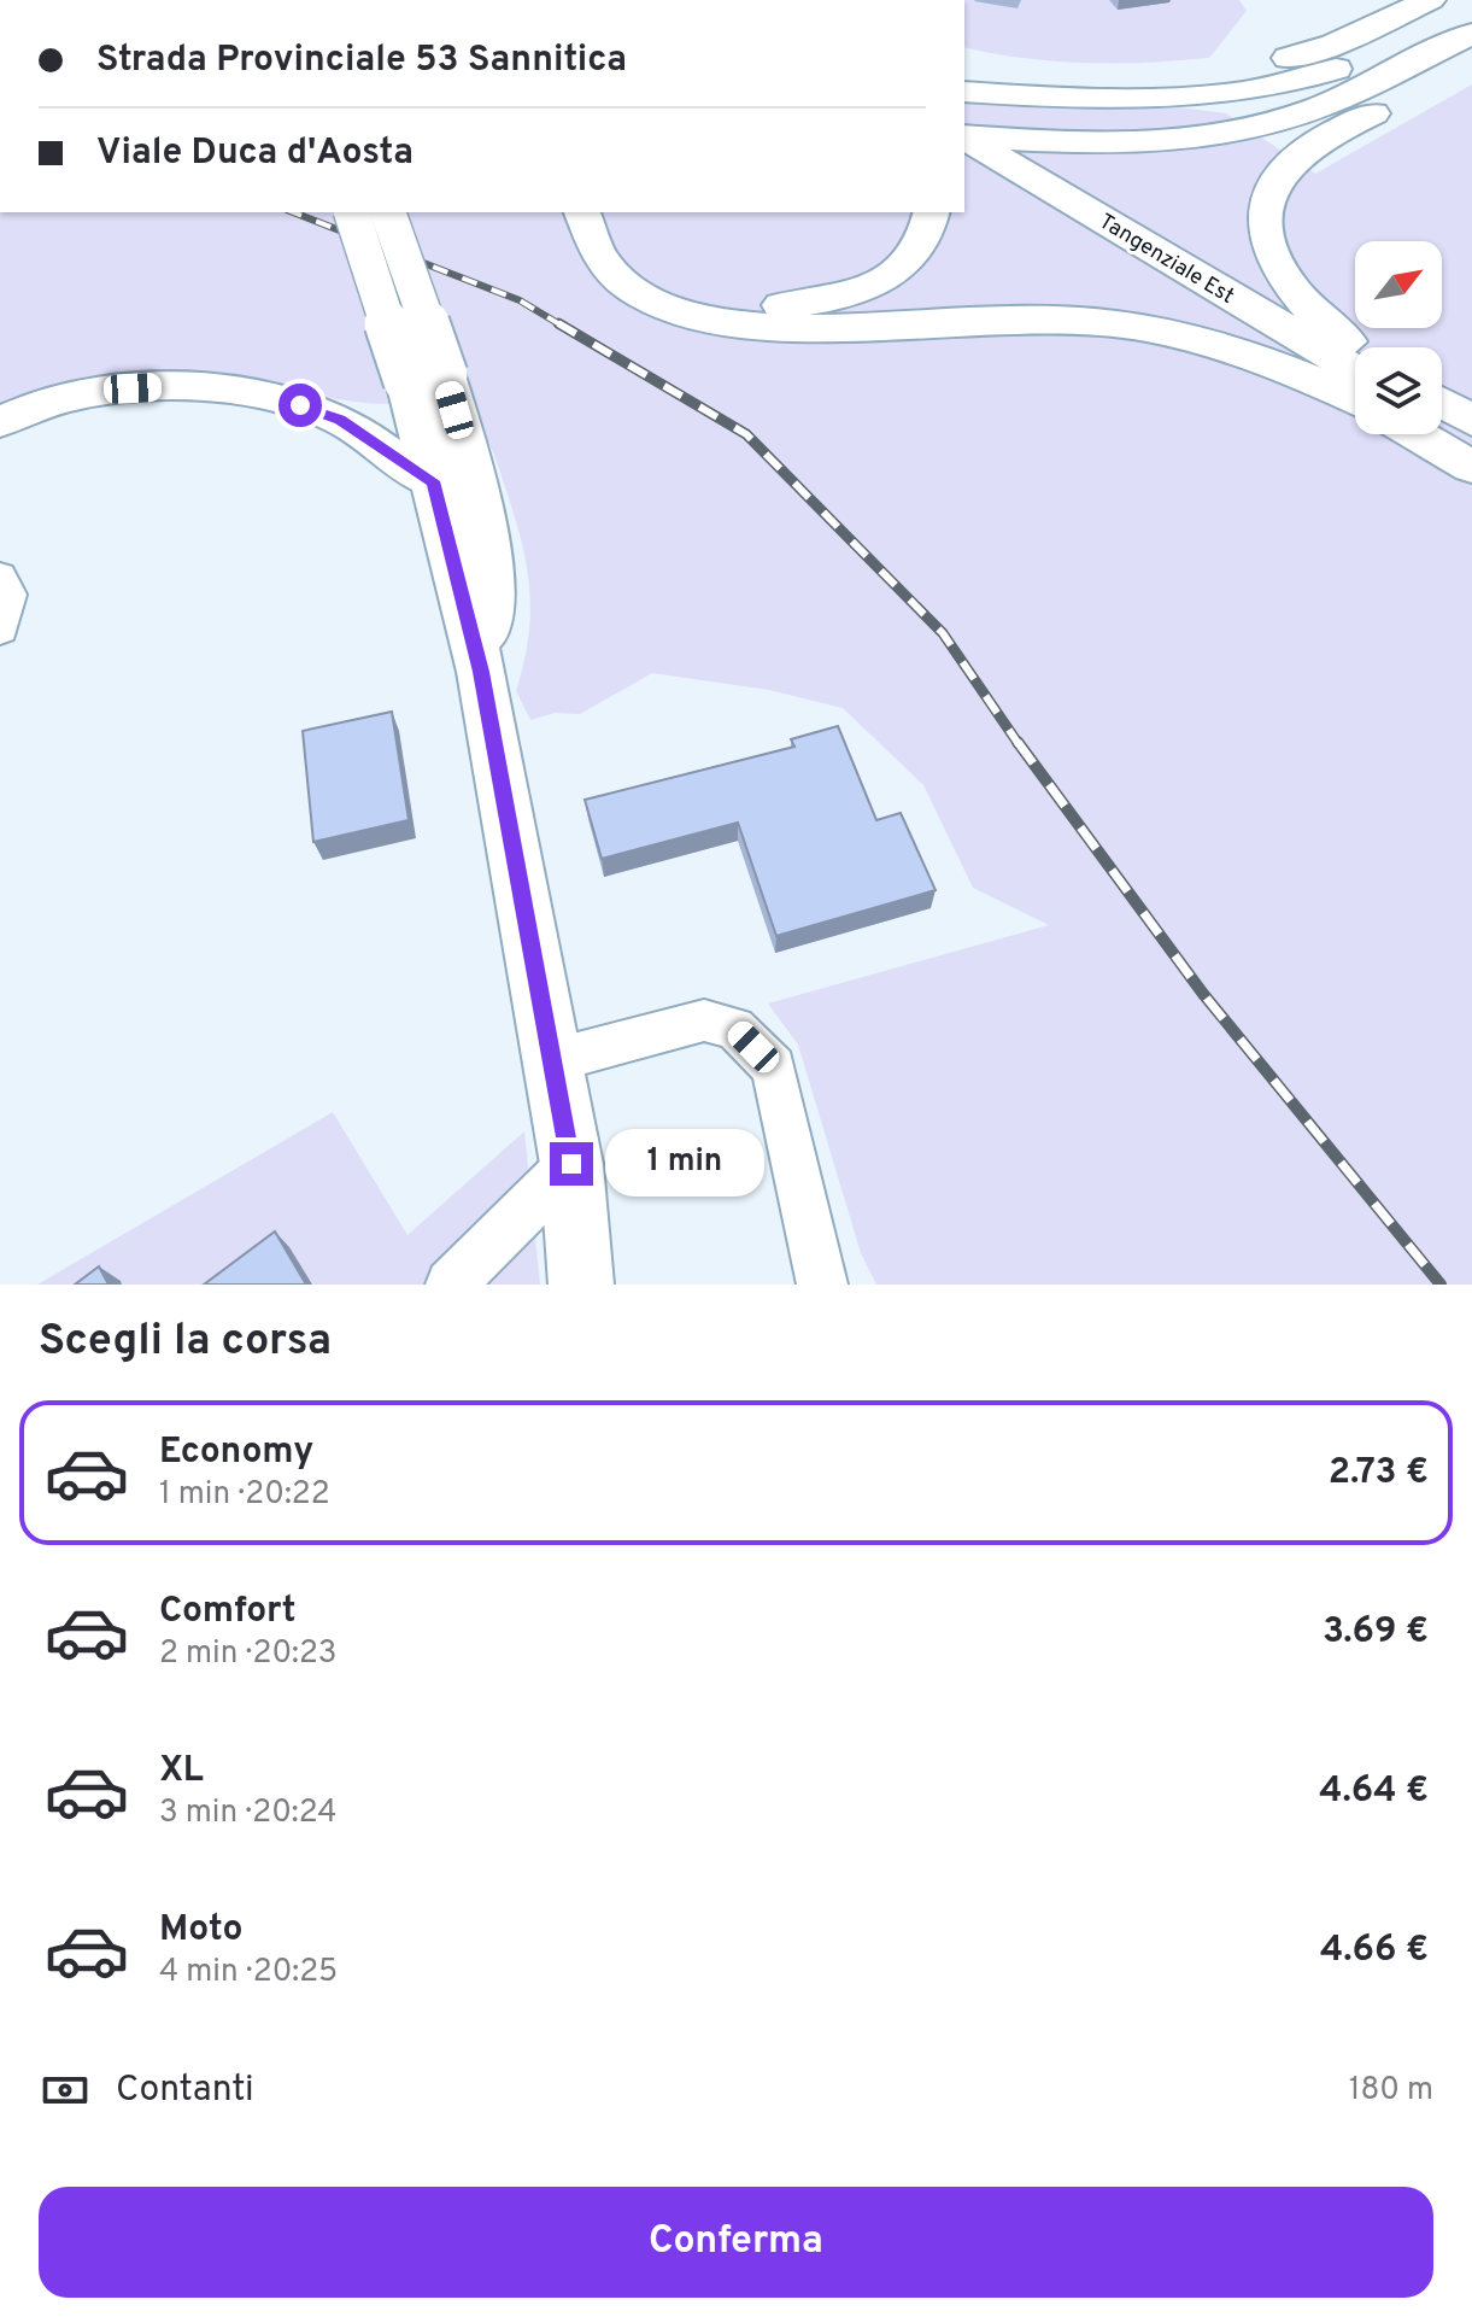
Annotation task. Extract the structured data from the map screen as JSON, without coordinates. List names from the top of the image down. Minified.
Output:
{"streets":{"main road":["Tangenziale Est"]},"north":"top right","page":{"banner":["Strada Provinciale 53 Sannitica","Viale Duca d'Aosta"],"bubble":"1 min","heading":"Scegli la corsa","list":[{"name":"Economy","note":"1 min · 20:22","value":"2.73 €"},{"name":"Comfort","note":"2 min · 20:23","value":"3.69 €"},{"name":"XL","note":"3 min · 20:24","value":"4.64 €"},{"name":"Moto","note":"4 min · 20:25","value":"4.66 €"}],"pay":["Contanti","180 m"],"buttons":"Conferma"}}
